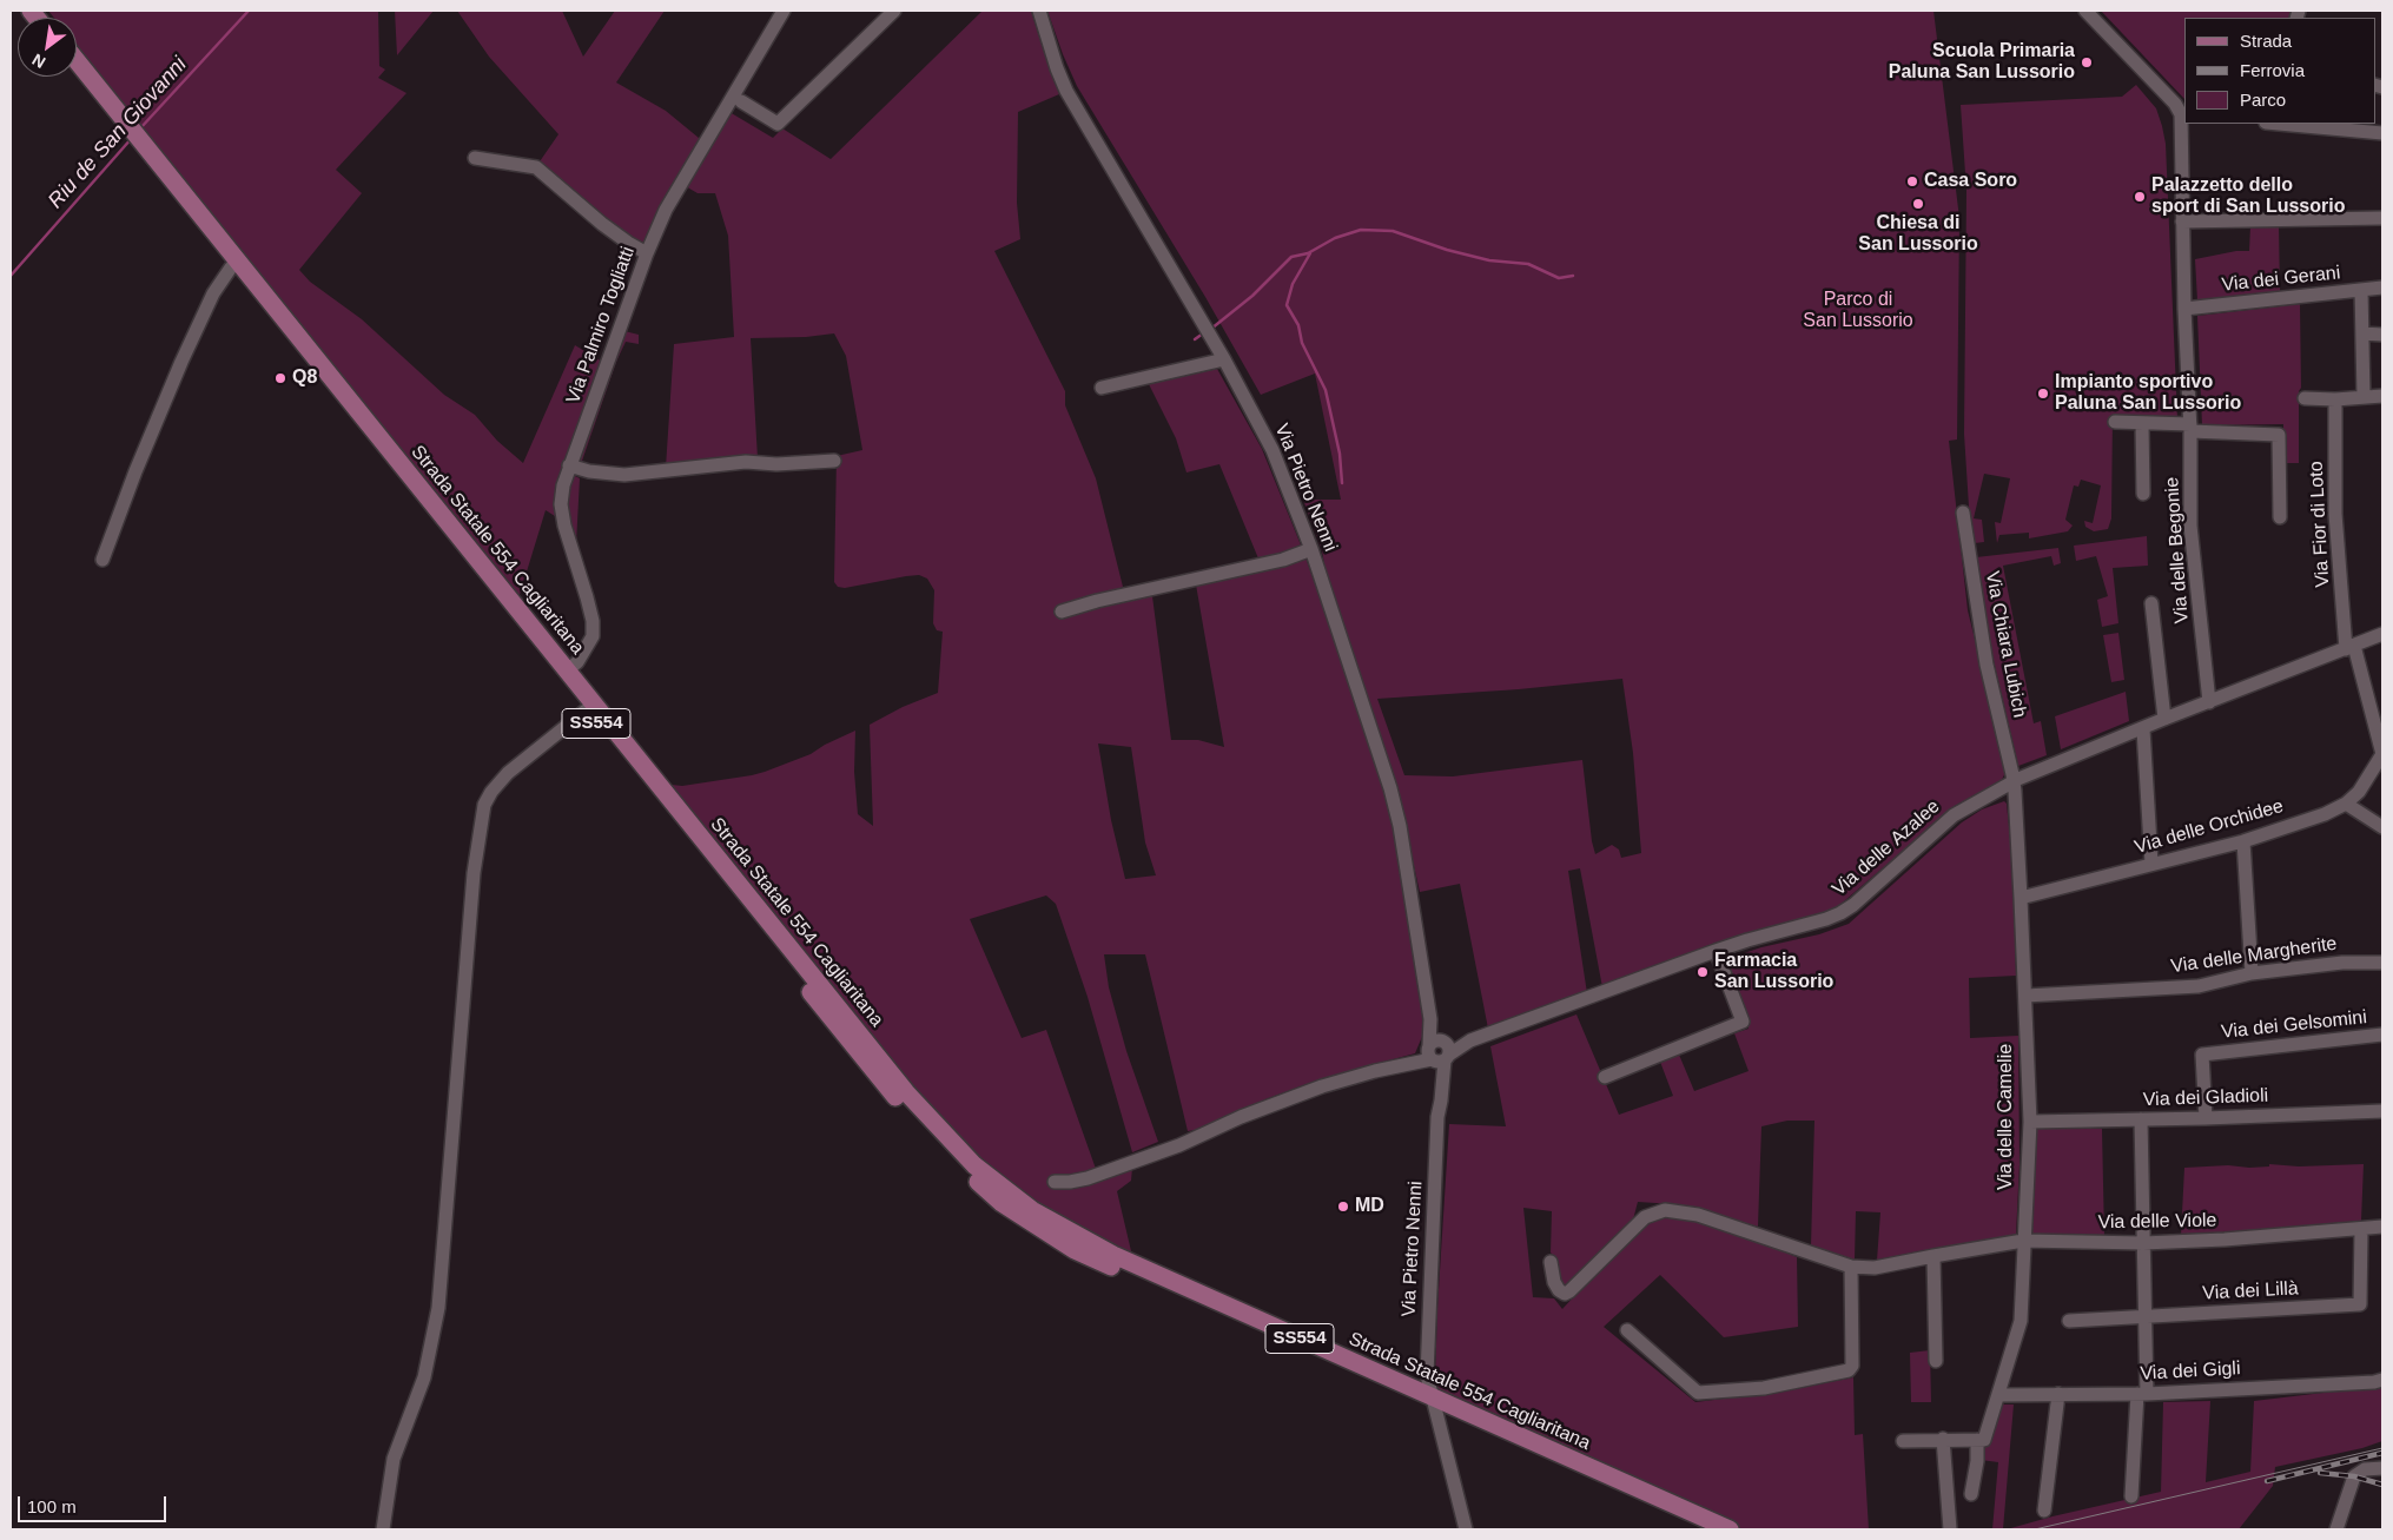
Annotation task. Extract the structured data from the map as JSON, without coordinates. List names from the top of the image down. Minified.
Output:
{"streets":{"main road":["Strada Statale 554 Cagliaritana","SS554"],"street":["Via dei Gerani","Via Palmiro Togliatti","Via Pietro Nenni","Via Fior di Loto","Via delle Begonie","Via Chiara Lubich","Via delle Orchidee","Via delle Azalee","Via delle Margherite","Via dei Gelsomini","Via dei Gladioli","Via delle Camelie","Via delle Viole","Via dei Lillà","Via dei Gigli"]},"crossings":[["Via dei Gerani","Via delle Begonie"],["Via Palmiro Togliatti","Strada Statale 554 Cagliaritana"],["Via Pietro Nenni","Strada Statale 554 Cagliaritana"],["Via Pietro Nenni","Via delle Azalee"],["Via Fior di Loto","Via delle Orchidee"],["Via Fior di Loto","Via delle Azalee"],["Via delle Begonie","Via delle Azalee"],["Via Chiara Lubich","Via delle Azalee"],["Via Chiara Lubich","Via delle Camelie"],["Via delle Orchidee","Via delle Azalee"],["Via delle Orchidee","Via delle Camelie"],["Via delle Azalee","Via delle Camelie"],["Via delle Margherite","Via delle Camelie"],["Via dei Gelsomini","Via dei Gladioli"],["Via dei Gladioli","Via delle Camelie"],["Via delle Camelie","Via delle Viole"],["Via delle Camelie","Via dei Gigli"],["Via delle Viole","Via dei Lillà"]],"water":["Riu de San Giovanni"],"parks":["Parco di San Lussorio"],"places":["Scuola Primaria Paluna San Lussorio","Casa Soro","Palazzetto dello sport di San Lussorio","Chiesa di San Lussorio","Q8","Impianto sportivo Paluna San Lussorio","Farmacia San Lussorio","MD"],"legend":["Strada","Ferrovia","Parco"],"scale_bar":"100 m","north":"bottom left"}
